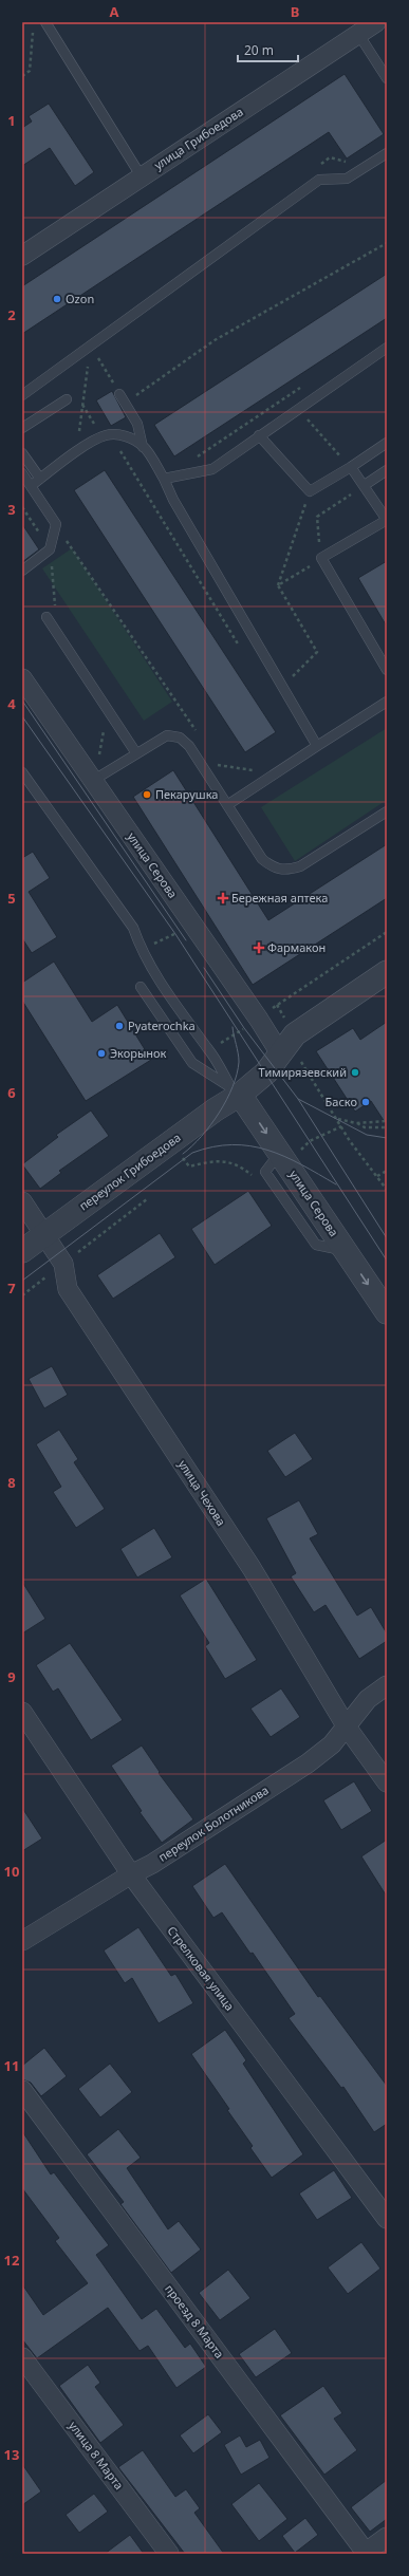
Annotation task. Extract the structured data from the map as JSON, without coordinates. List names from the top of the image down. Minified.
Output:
{"streets":{"street":["улица Грибоедова","улица Серова","переулок Грибоедова","улица Чехова","переулок Болотникова","Стрелковая улица","проезд 8 Марта","улица 8 Марта"]},"crossings":[["улица Серова","переулок Грибоедова"],["переулок Грибоедова","улица Чехова"],["улица Чехова","переулок Болотникова"],["переулок Болотникова","Стрелковая улица"]],"one_way":["улица Серова"],"places":{"other":["Ozon","Пекарушка","Pyaterochka","Экорынок","Тимирязевский","Баско"],"health":["Бережная аптека","Фармакон"]},"scale_bar":"20 m","grid":{"columns":["A","B"],"rows":["1","2","3","4","5","6","7","8","9","10","11","12","13"]}}
